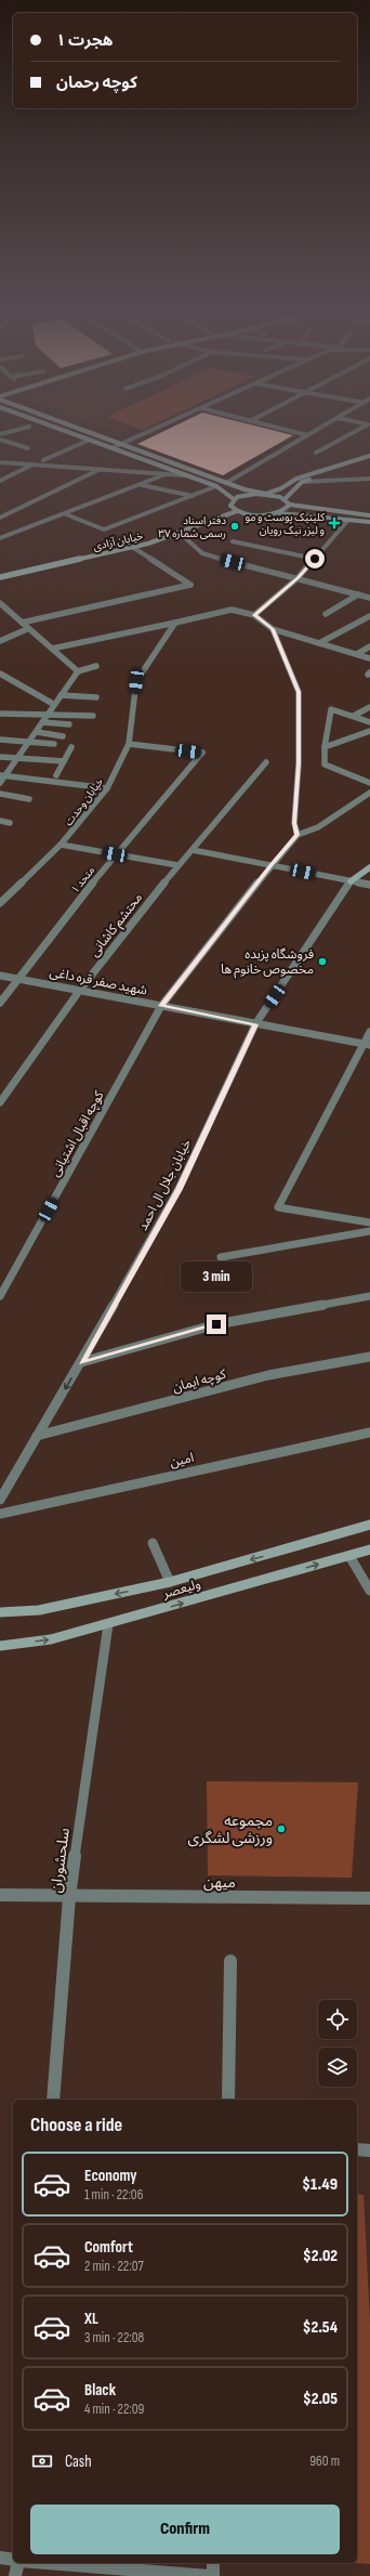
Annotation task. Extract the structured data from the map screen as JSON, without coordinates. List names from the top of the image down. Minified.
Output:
{"streets":{"main road":["خیابان آزادی","ولیعصر"],"street":["خیابان وحدت","متحد ۱","محتشم کاشانی","شهید صفر قره داغی","کوچه اقبال اشتیانی","خیابان جلال ال احمد","کوچه ایمان","امین","سلحشوران","میهن"]},"crossings":[["خیابان وحدت","متحد ۱"],["متحد ۱","شهید صفر قره داغی"],["محتشم کاشانی","شهید صفر قره داغی"],["شهید صفر قره داغی","کوچه اقبال اشتیانی"],["شهید صفر قره داغی","خیابان جلال ال احمد"],["خیابان جلال ال احمد","کوچه ایمان"],["ولیعصر","سلحشوران"],["سلحشوران","میهن"]],"places":{"health":["کلینیک پوست و مو و لیزر نیک رویان"],"other":["دفتر اسناد رسمی شماره ۳۷","فروشگاه پزبده مخصوص خانوم ها","مجموعه ورزشی لشگری"]},"page":{"banner":["هجرت ۱","کوچه رحمان"],"bubble":"3 min","heading":"Choose a ride","list":[{"name":"Economy","note":"1 min · 22:06","value":"$1.49"},{"name":"Comfort","note":"2 min · 22:07","value":"$2.02"},{"name":"XL","note":"3 min · 22:08","value":"$2.54"},{"name":"Black","note":"4 min · 22:09","value":"$2.05"}],"pay":["Cash","960 m"],"buttons":"Confirm"}}
